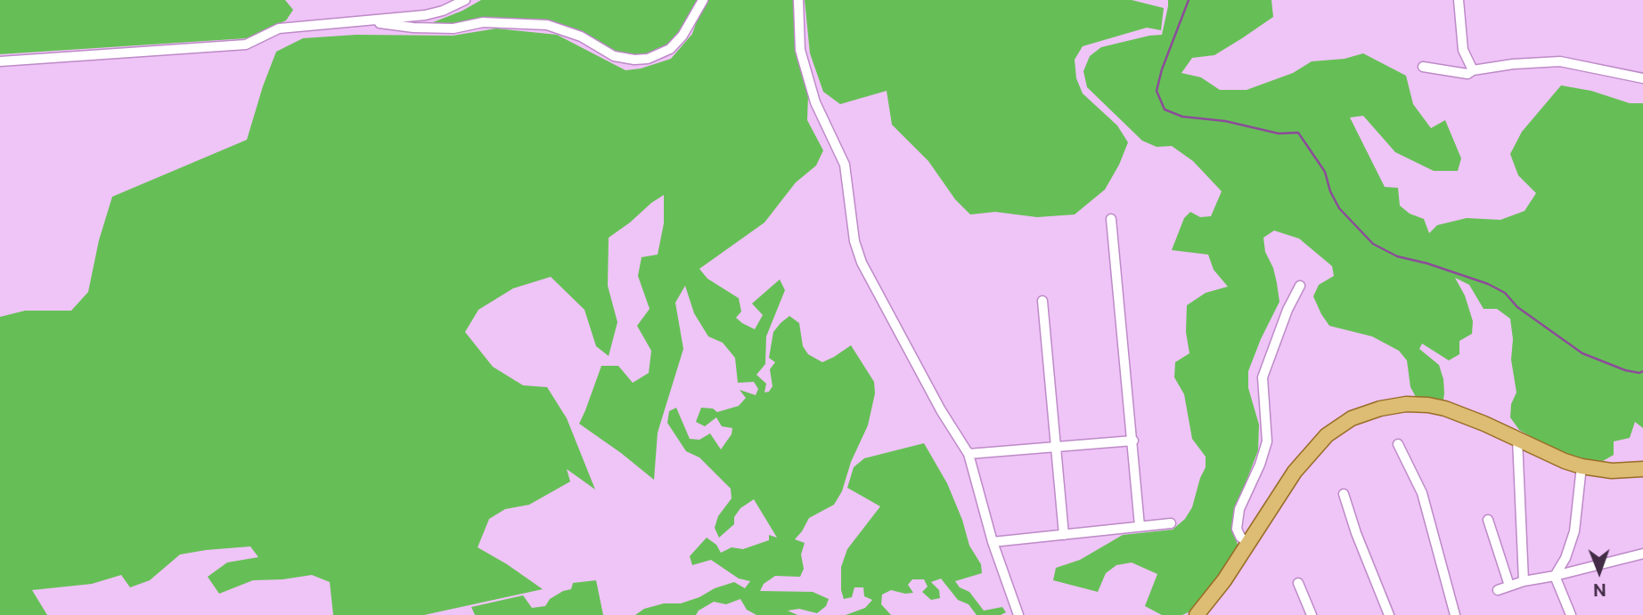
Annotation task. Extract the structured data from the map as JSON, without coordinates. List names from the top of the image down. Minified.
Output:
{"north":"bottom"}
